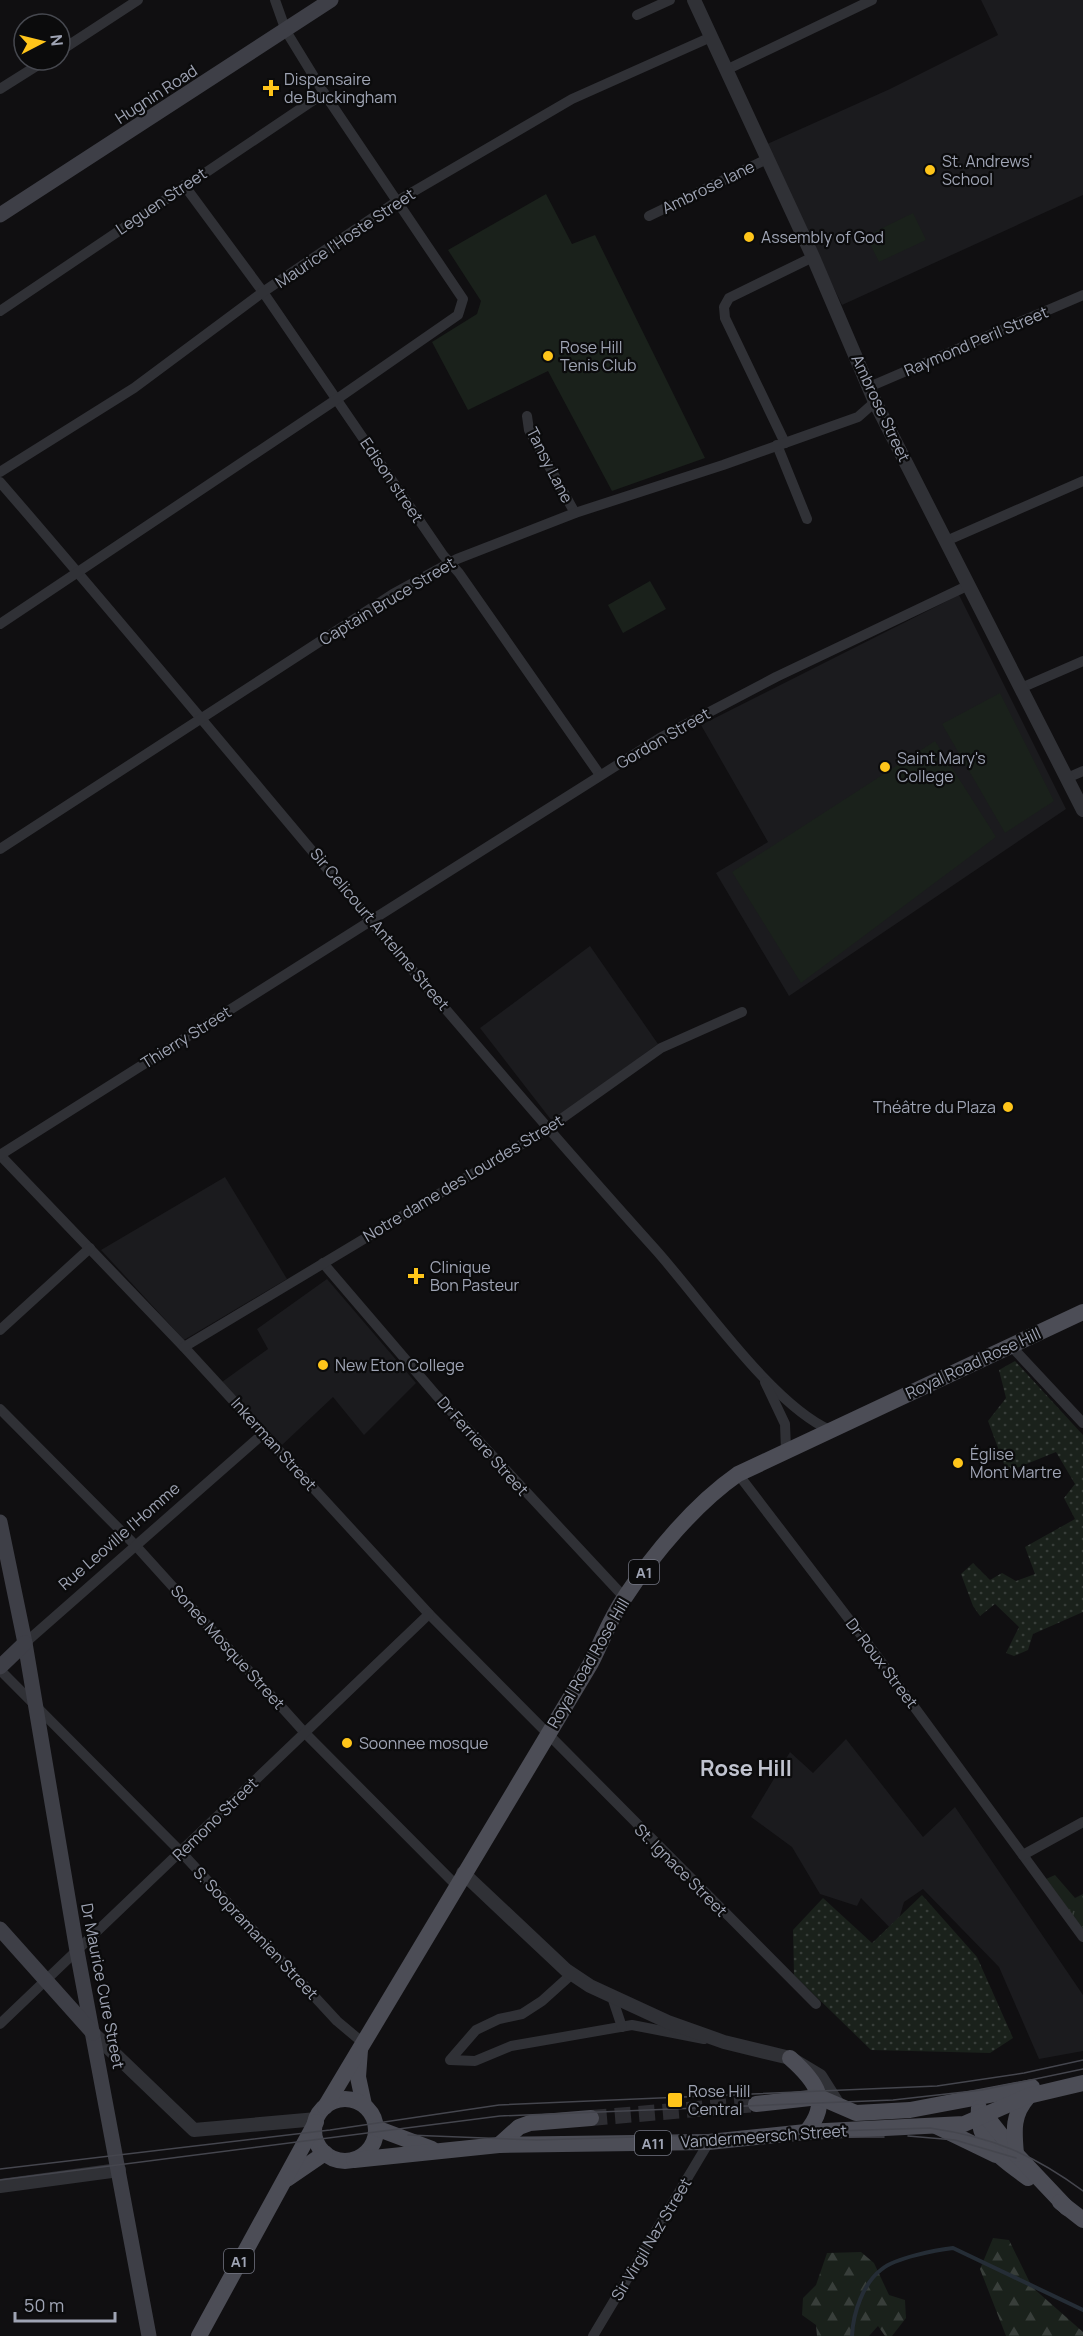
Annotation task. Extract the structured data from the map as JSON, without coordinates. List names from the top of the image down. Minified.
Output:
{"streets":{"main road":["Hugnin Road","Royal Road Rose Hill","Rue Leoville l'Homme","A1","Dr Maurice Cure Street","Vandermeersch Street","A11"],"street":["Ambrose lane","Leguen Street","Maurice I'Hoste Street","Raymond Peril Street","Ambrose Street","Tansy Lane","Edison street","Captain Bruce Street","Gordon Street","Sir Celicourt Antelme Street","Thierry Street","Notre dame des Lourdes Street","Inkerman Street","Dr Ferriere Street","Sonee Mosque Street","Dr Roux Street","Remono Street","St. Ignace Street","S. Soopramanien Street","Sir Virgil Naz Street"]},"crossings":[["Ambrose lane","Ambrose Street"],["Leguen Street","Edison street"],["Maurice I'Hoste Street","Ambrose Street"],["Maurice I'Hoste Street","Edison street"],["Raymond Peril Street","Ambrose Street"],["Ambrose Street","Captain Bruce Street"],["Ambrose Street","Gordon Street"],["Tansy Lane","Captain Bruce Street"],["Edison street","Captain Bruce Street"],["Edison street","Gordon Street"],["Captain Bruce Street","Sir Celicourt Antelme Street"],["Gordon Street","Sir Celicourt Antelme Street"],["Gordon Street","Thierry Street"],["Sir Celicourt Antelme Street","Thierry Street"],["Sir Celicourt Antelme Street","Notre dame des Lourdes Street"],["Sir Celicourt Antelme Street","Royal Road Rose Hill"],["Thierry Street","Inkerman Street"],["Notre dame des Lourdes Street","Inkerman Street"],["Notre dame des Lourdes Street","Dr Ferriere Street"],["Royal Road Rose Hill","Inkerman Street"],["Royal Road Rose Hill","Dr Ferriere Street"],["Royal Road Rose Hill","A1"],["Royal Road Rose Hill","Sonee Mosque Street"],["Royal Road Rose Hill","Dr Roux Street"],["Royal Road Rose Hill","St. Ignace Street"],["Royal Road Rose Hill","S. Soopramanien Street"],["Royal Road Rose Hill","A11"],["Inkerman Street","Rue Leoville l'Homme"],["Inkerman Street","Remono Street"],["Inkerman Street","St. Ignace Street"],["Rue Leoville l'Homme","Sonee Mosque Street"],["Rue Leoville l'Homme","S. Soopramanien Street"],["Rue Leoville l'Homme","Dr Maurice Cure Street"],["A1","A11"],["Sonee Mosque Street","Remono Street"],["Remono Street","S. Soopramanien Street"],["Remono Street","Dr Maurice Cure Street"],["S. Soopramanien Street","Dr Maurice Cure Street"],["Vandermeersch Street","A11"],["Vandermeersch Street","Sir Virgil Naz Street"]],"districts":["Rose Hill"],"places":{"health":["Dispensaire de Buckingham","Clinique Bon Pasteur"],"other":["St. Andrews' School","Assembly of God","Rose Hill Tenis Club","Saint Mary's College","Théâtre du Plaza","New Eton College","Église Mont Martre","Soonnee mosque"],"transit":["Rose Hill Central"]},"scale_bar":"50 m","north":"right"}
